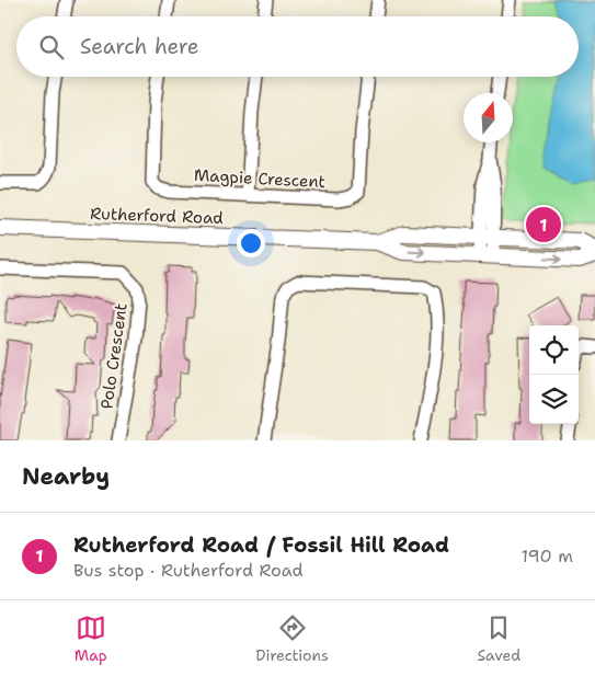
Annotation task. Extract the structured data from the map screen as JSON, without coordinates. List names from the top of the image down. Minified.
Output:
{"streets":{"main road":["Rutherford Road"],"street":["Magpie Crescent","Polo Crescent"]},"north":"top","page":{"search":"Search here","pins":"1","heading":"Nearby","list":[{"mark":"1","name":"Rutherford Road / Fossil Hill Road","note":"Bus stop · Rutherford Road","value":"190 m"}],"nav":["Map","Directions","Saved"]}}
